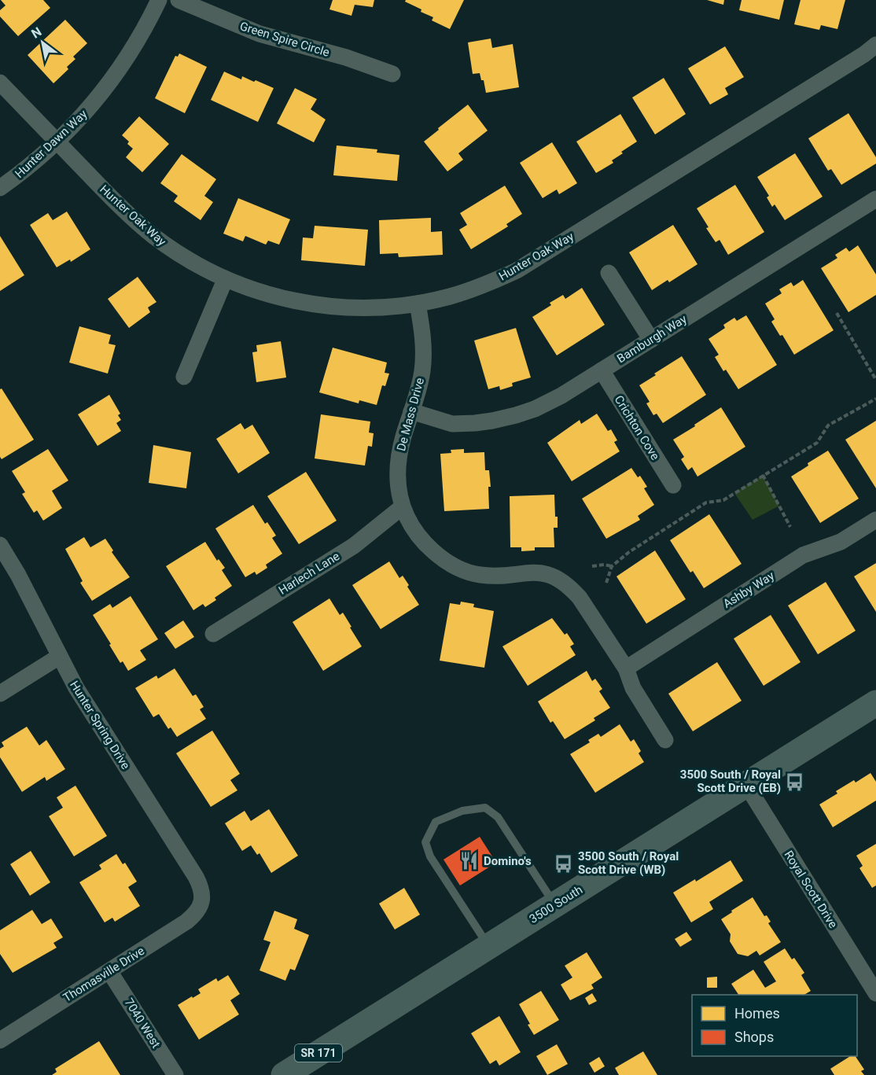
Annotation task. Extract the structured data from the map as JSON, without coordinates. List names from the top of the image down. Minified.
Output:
{"streets":{"main road":["3500 South","SR 171"],"street":["Green Spire Circle","Hunter Dawn Way","Hunter Oak Way","Bamburgh Way","De Mass Drive","Crichton Cove","Harlech Lane","Ashby Way","Hunter Spring Drive","Royal Scott Drive","Thomasville Drive","7040 West"]},"crossings":[["Hunter Dawn Way","Hunter Oak Way"],["Hunter Oak Way","De Mass Drive"],["Bamburgh Way","De Mass Drive"],["Bamburgh Way","Crichton Cove"],["De Mass Drive","Harlech Lane"],["De Mass Drive","Ashby Way"],["Hunter Spring Drive","Thomasville Drive"],["Royal Scott Drive","3500 South"],["Thomasville Drive","7040 West"]],"places":{"bus stop":["3500 South / Royal Scott Drive (EB)","3500 South / Royal Scott Drive (WB)"],"restaurant":["Domino's"]},"legend":["Homes","Shops"],"north":"top left"}
